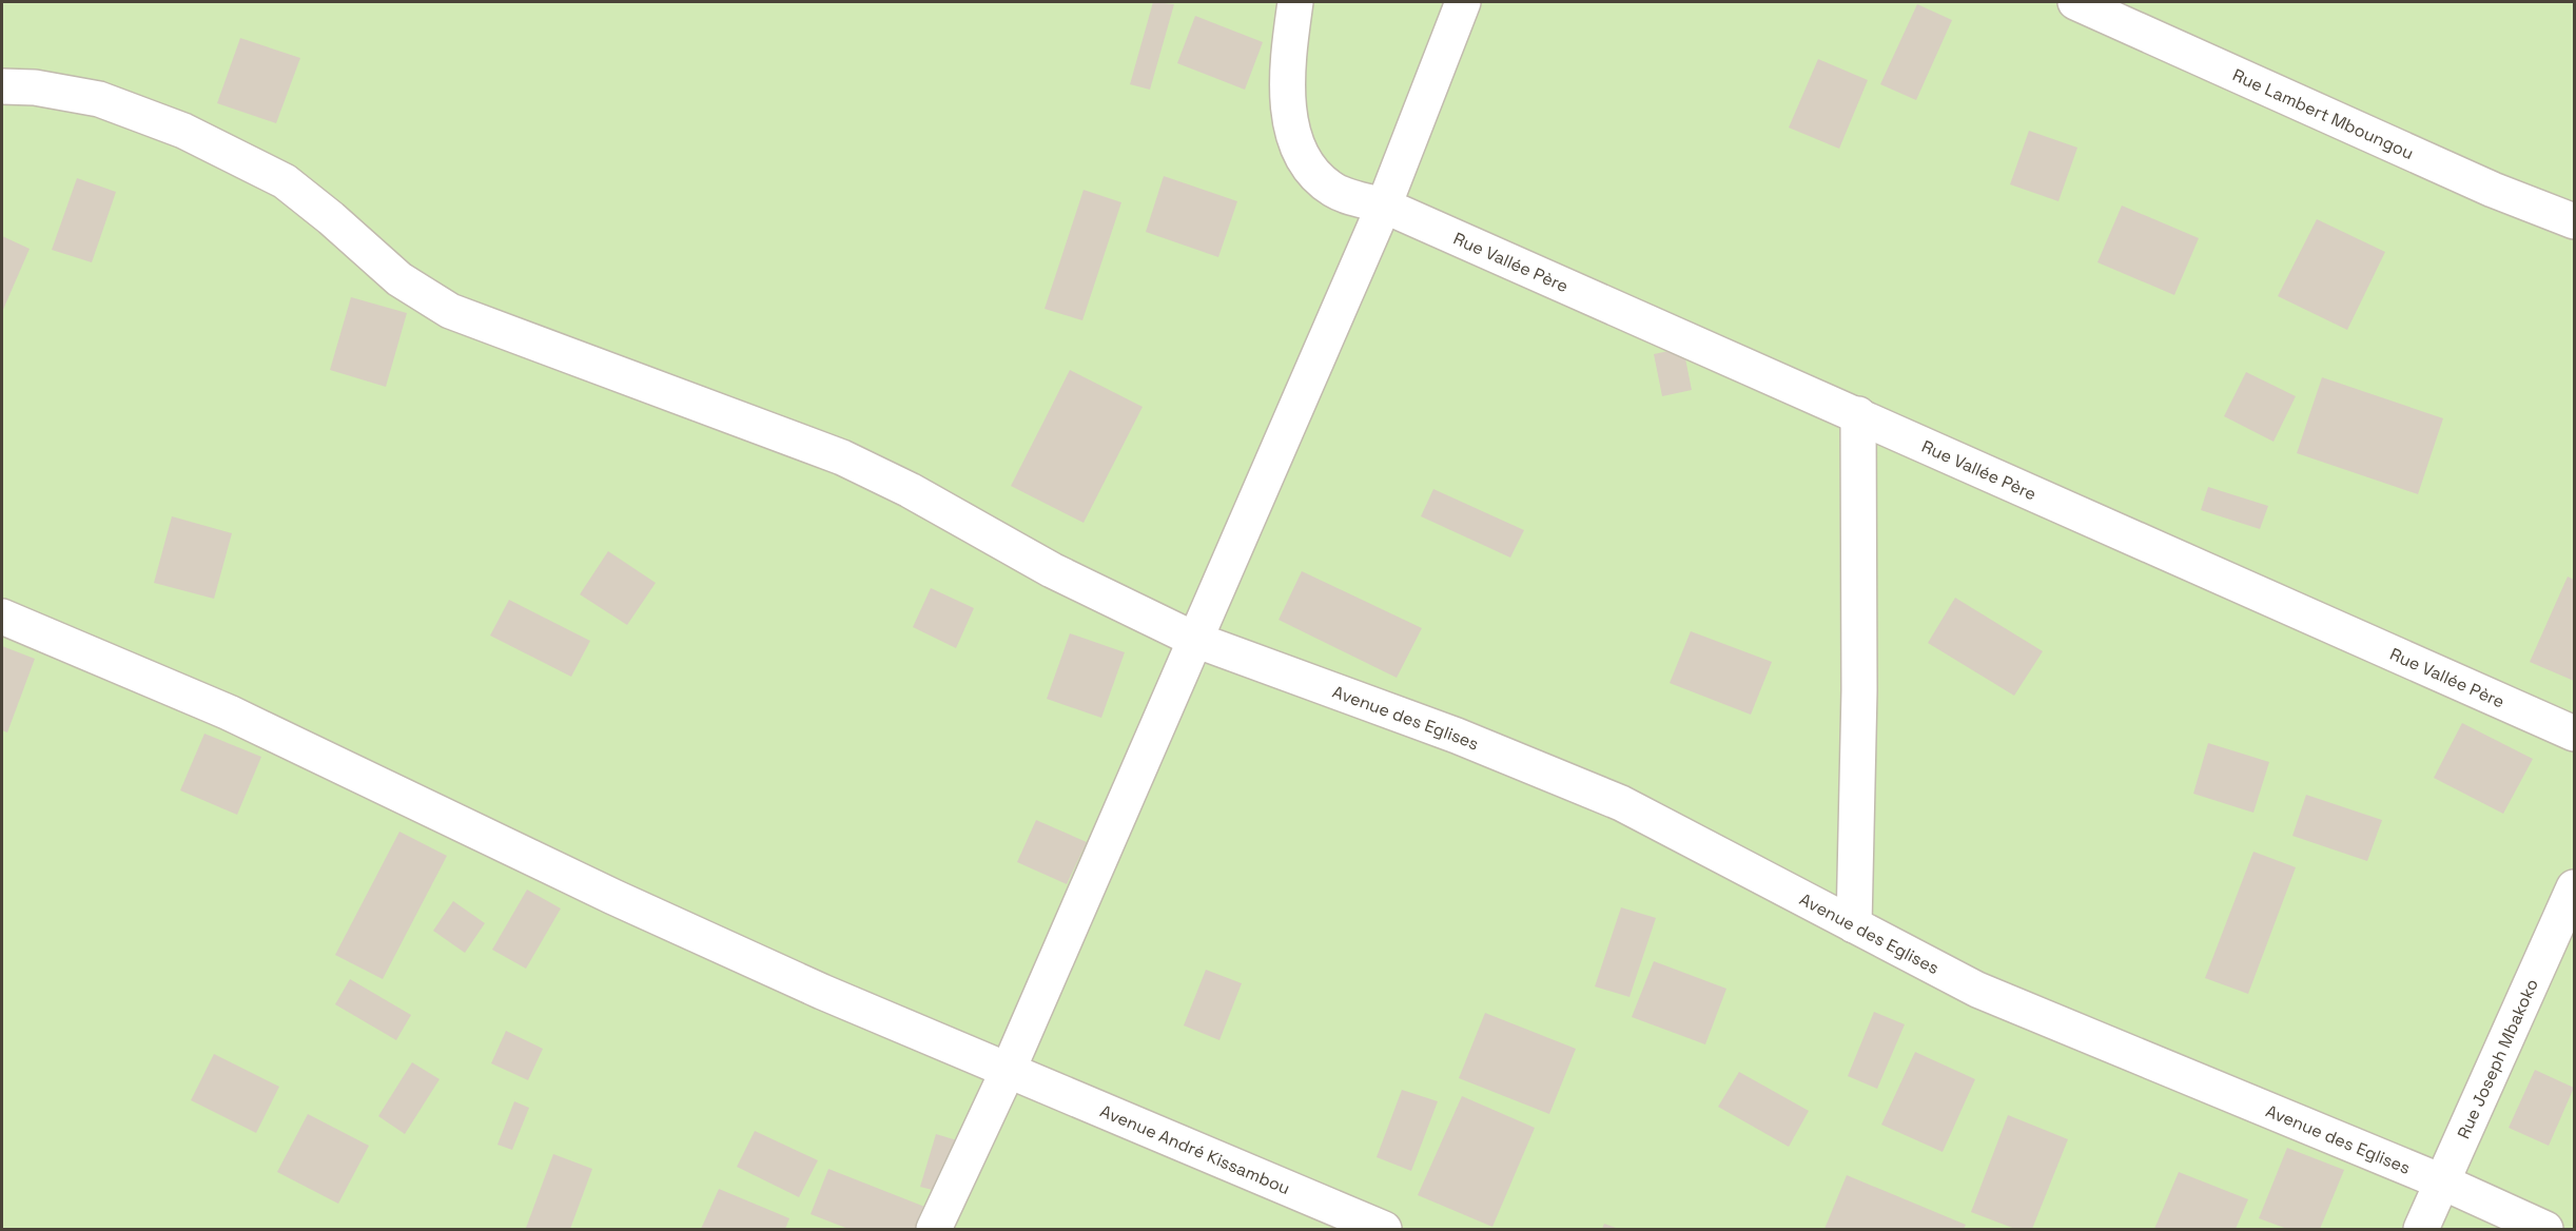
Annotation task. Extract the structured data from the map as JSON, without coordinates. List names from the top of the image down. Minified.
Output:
{"streets":{"street":["Rue Lambert Mboungou","Rue Vallée Père","Avenue des Eglises","Rue Joseph Mbakoko","Avenue André Kissambou"]},"crossings":[["Avenue des Eglises","Rue Joseph Mbakoko"]]}
